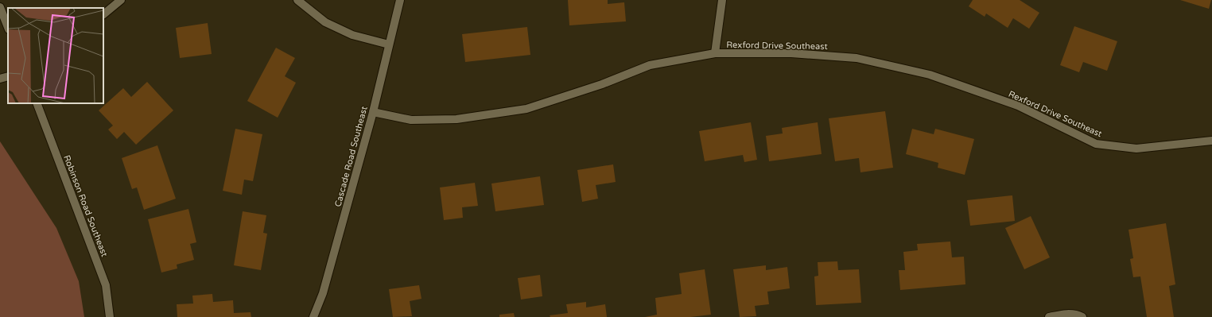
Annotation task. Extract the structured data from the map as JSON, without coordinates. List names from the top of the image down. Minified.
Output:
{"streets":{"street":["Rexford Drive Southeast","Cascade Road Southeast","Robinson Road Southeast"]},"crossings":[["Rexford Drive Southeast","Cascade Road Southeast"]]}
